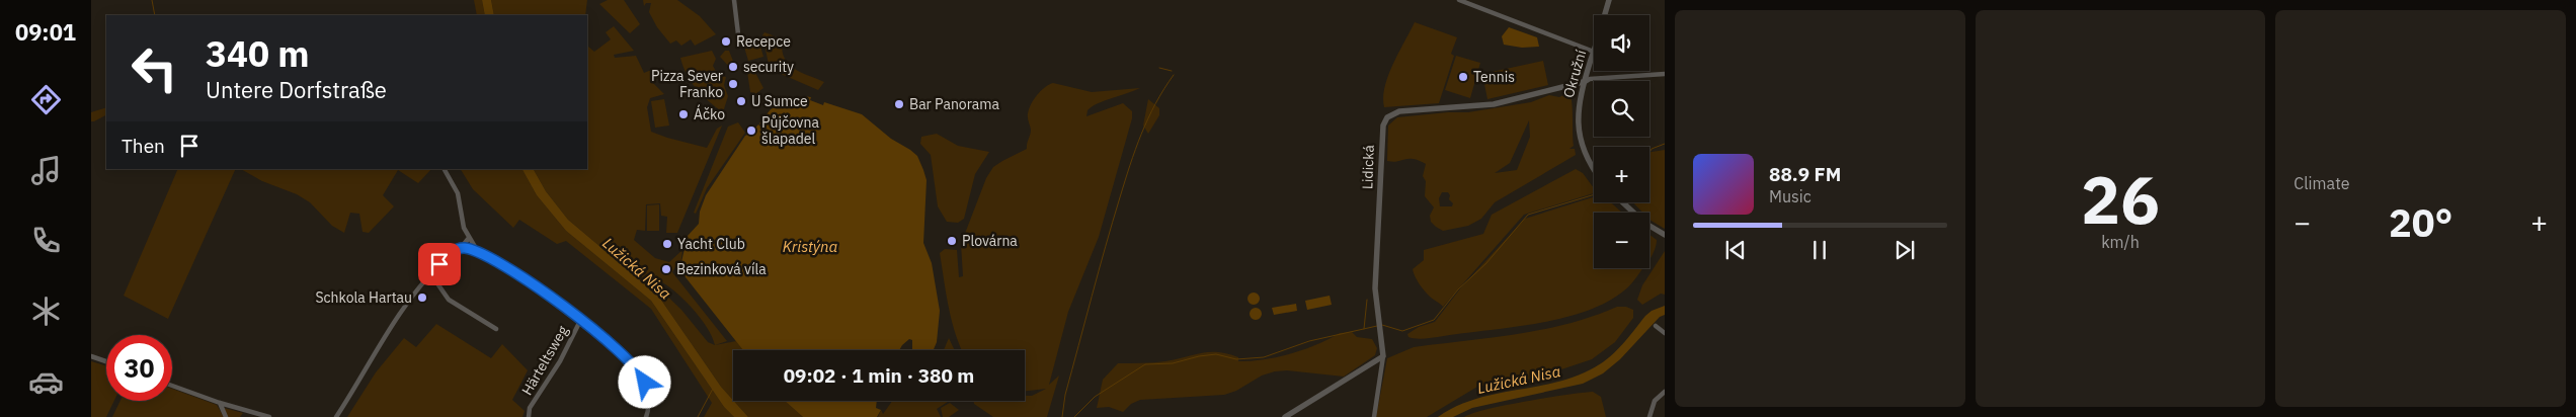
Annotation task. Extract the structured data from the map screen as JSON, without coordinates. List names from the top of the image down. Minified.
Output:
{"streets":{"street":["Okružní","Lidická","Härteltsweg"]},"crossings":[["Okružní","Lidická"]],"water":["Kristýna","Lužická Nisa"],"places":["Recepce","security","Tennis","Pizza Sever Franko","U Sumce","Bar Panorama","Áčko","Půjčovna šlapadel","Plovárna","Yacht Club","Bezinková víla","Schkola Hartau"],"page":{"tabs":"09:01","tile":[["26","km/h"],"Climate"],"map_buttons":["+","−"],"turn":["340 m","Untere Dorfstraße"],"then":"Then","song":["88.9 FM","Music"],"heat":["−","20°","+"],"limit":"30","trip":"09:02 · 1 min · 380 m"}}
